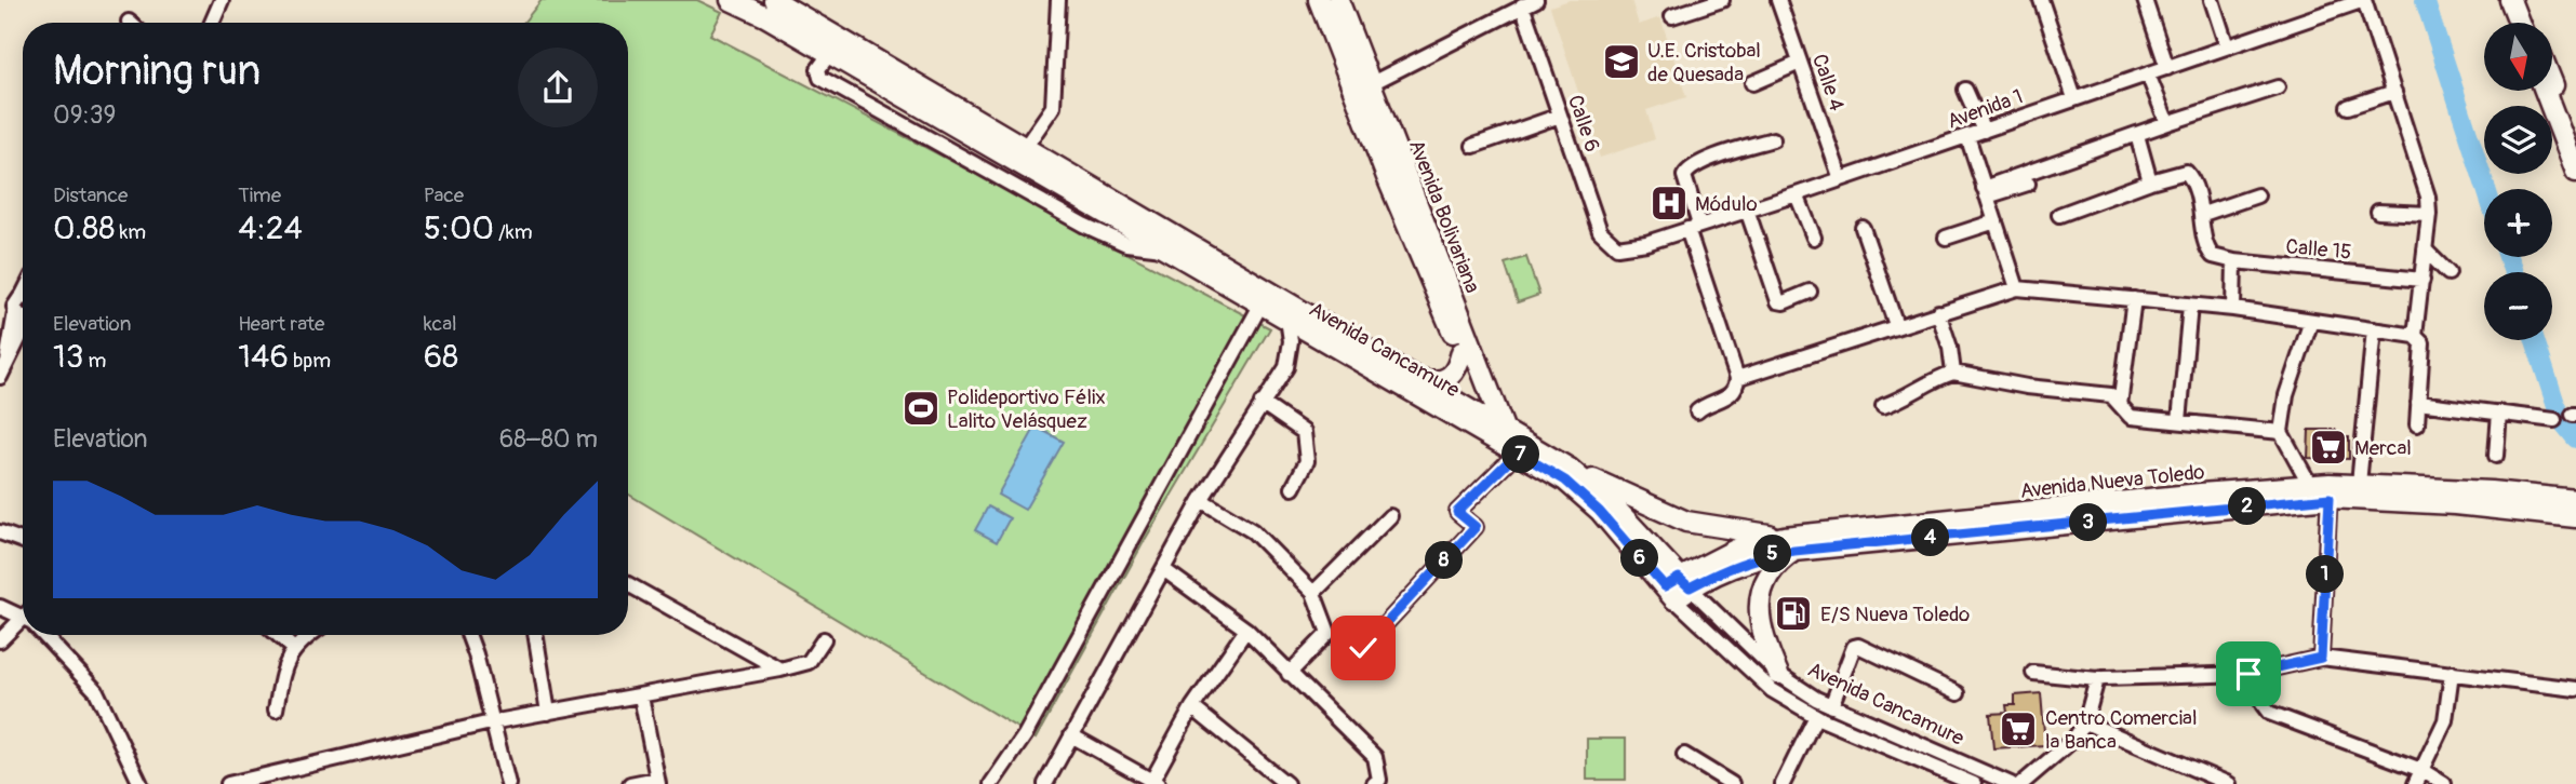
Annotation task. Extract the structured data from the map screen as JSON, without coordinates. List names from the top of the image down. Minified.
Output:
{"streets":{"main road":["Avenida Bolivariana","Avenida Cancamure","Avenida Nueva Toledo"],"street":["Calle 4","Avenida 1","Calle 6","Calle 15"]},"crossings":[["Calle 4","Avenida 1"],["Avenida 1","Calle 6"],["Avenida Bolivariana","Avenida Cancamure"],["Avenida Cancamure","Avenida Nueva Toledo"]],"places":{"school or university":["U.E. Cristobal de Quesada"],"hospital":["Módulo"],"sports":["Polideportivo Félix Lalito Velásquez"],"supermarket":["Mercal","Centro Comercial la Banca"],"fuel station":["E/S Nueva Toledo"]},"north":"bottom","page":{"map_buttons":["+","−"],"heading":["Morning run","09:39"],"stats":[["Distance","0.88 km"],["Time","4:24"],["Pace","5:00 /km"],["Elevation","13 m"],["Heart rate","146 bpm"],["kcal","68"]],"chart":["Elevation","68–80 m"],"pins":["7","2","3","4","5","6","8","1"]}}
